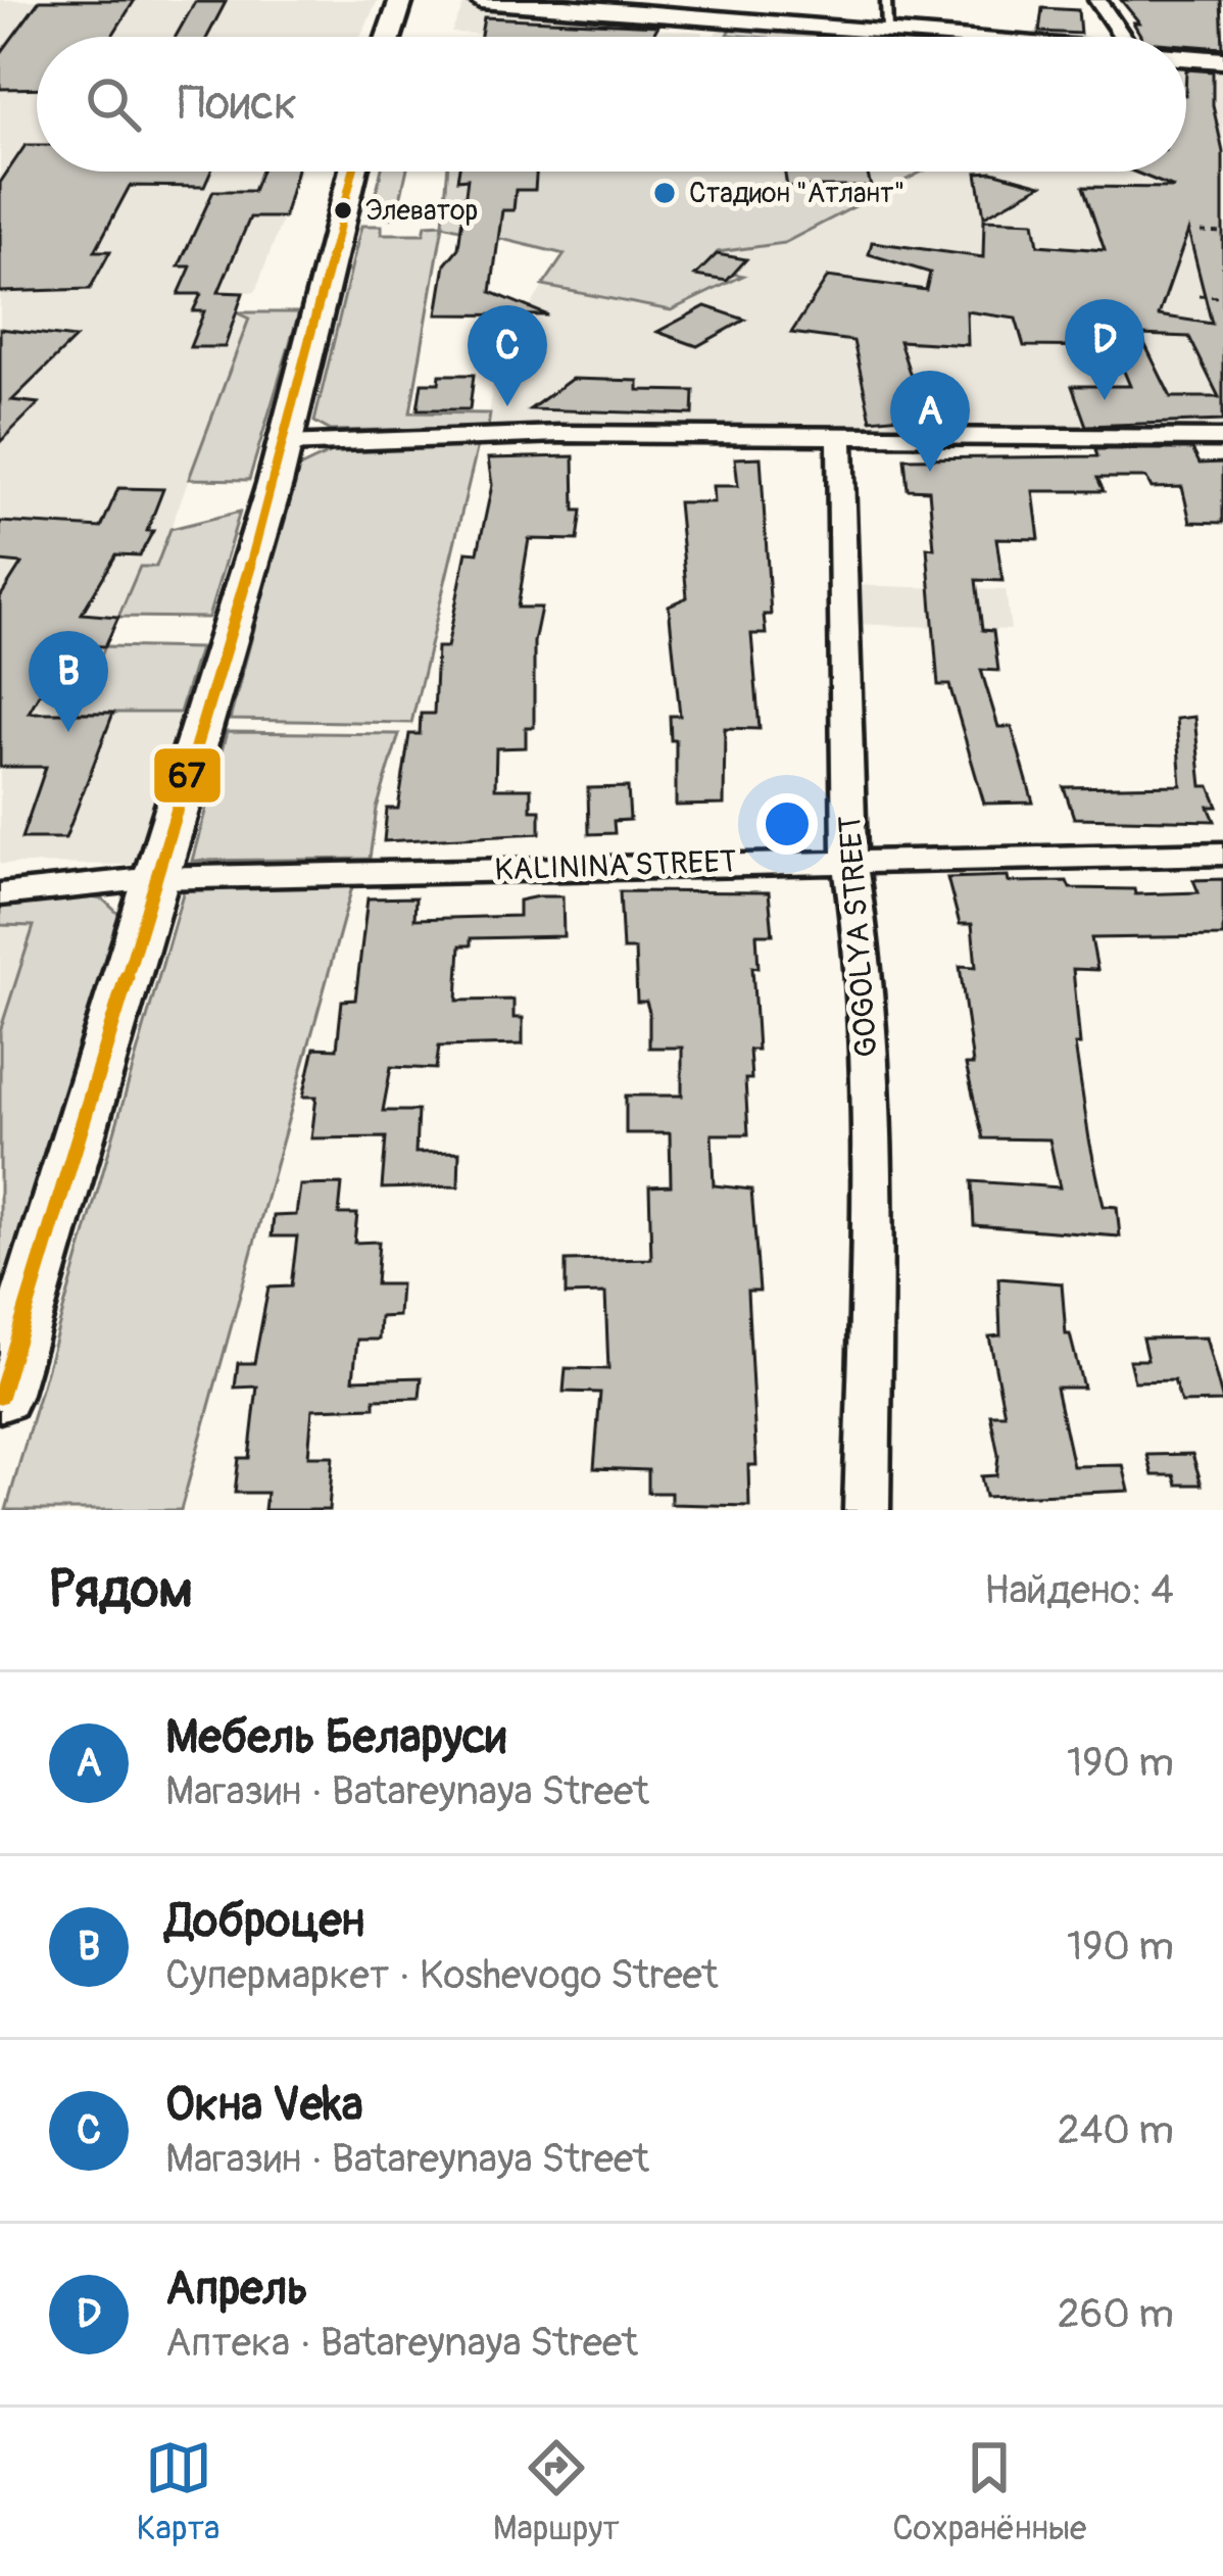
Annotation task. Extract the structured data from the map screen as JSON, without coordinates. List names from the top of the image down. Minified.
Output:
{"streets":{"street":["KALININA STREET","GOGOLYA STREET"]},"crossings":[["KALININA STREET","GOGOLYA STREET"]],"places":["Стадион \"Атлант\"","Элеватор"],"lines":["transit line 67"],"page":{"search":"Поиск","pins":["D","C","A","B"],"heading":["Рядом","Найдено: 4"],"list":[{"mark":"A","name":"Мебель Беларуси","note":"Магазин · Batareynaya Street","value":"190 m"},{"mark":"B","name":"Доброцен","note":"Супермаркет · Koshevogo Street","value":"190 m"},{"mark":"C","name":"Окна Veka","note":"Магазин · Batareynaya Street","value":"240 m"},{"mark":"D","name":"Апрель","note":"Аптека · Batareynaya Street","value":"260 m"}],"nav":["Карта","Маршрут","Сохранённые"]}}
